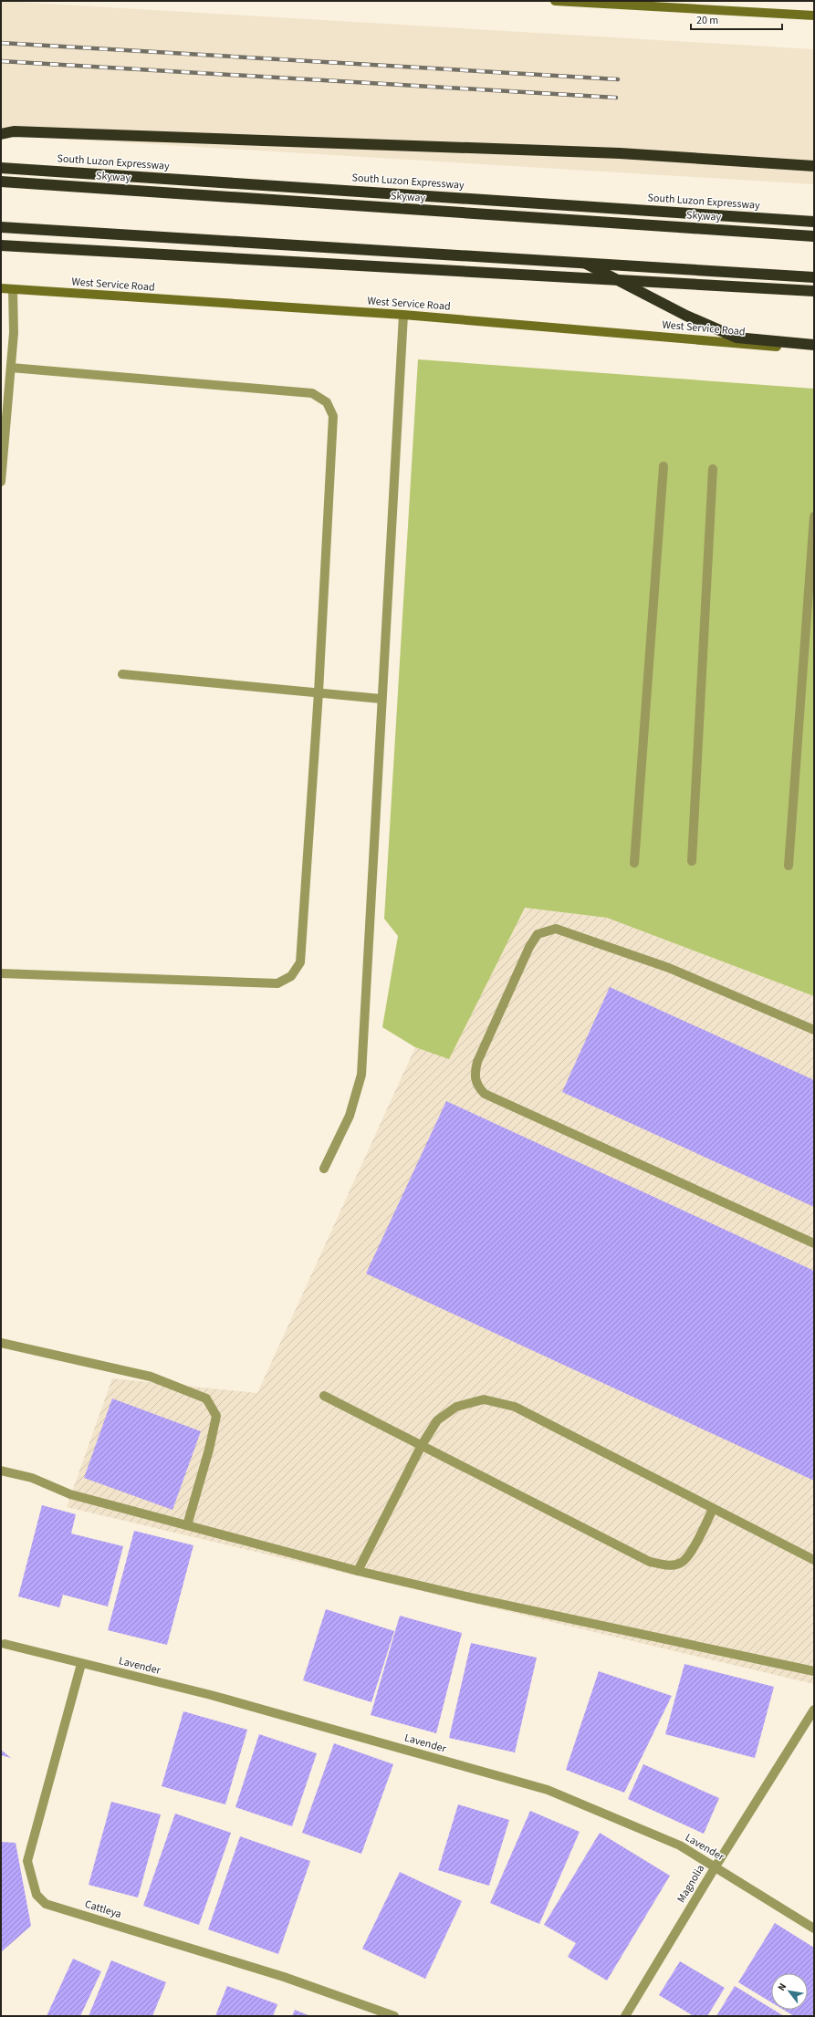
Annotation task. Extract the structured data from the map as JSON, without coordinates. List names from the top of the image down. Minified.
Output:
{"streets":{"highway":["South Luzon Expressway","Skyway"],"main road":["West Service Road"],"street":["Lavender","Magnolia","Cattleya"]},"crossings":[["Lavender","Magnolia"],["Lavender","Cattleya"]],"scale_bar":"20 m","north":"top left"}
